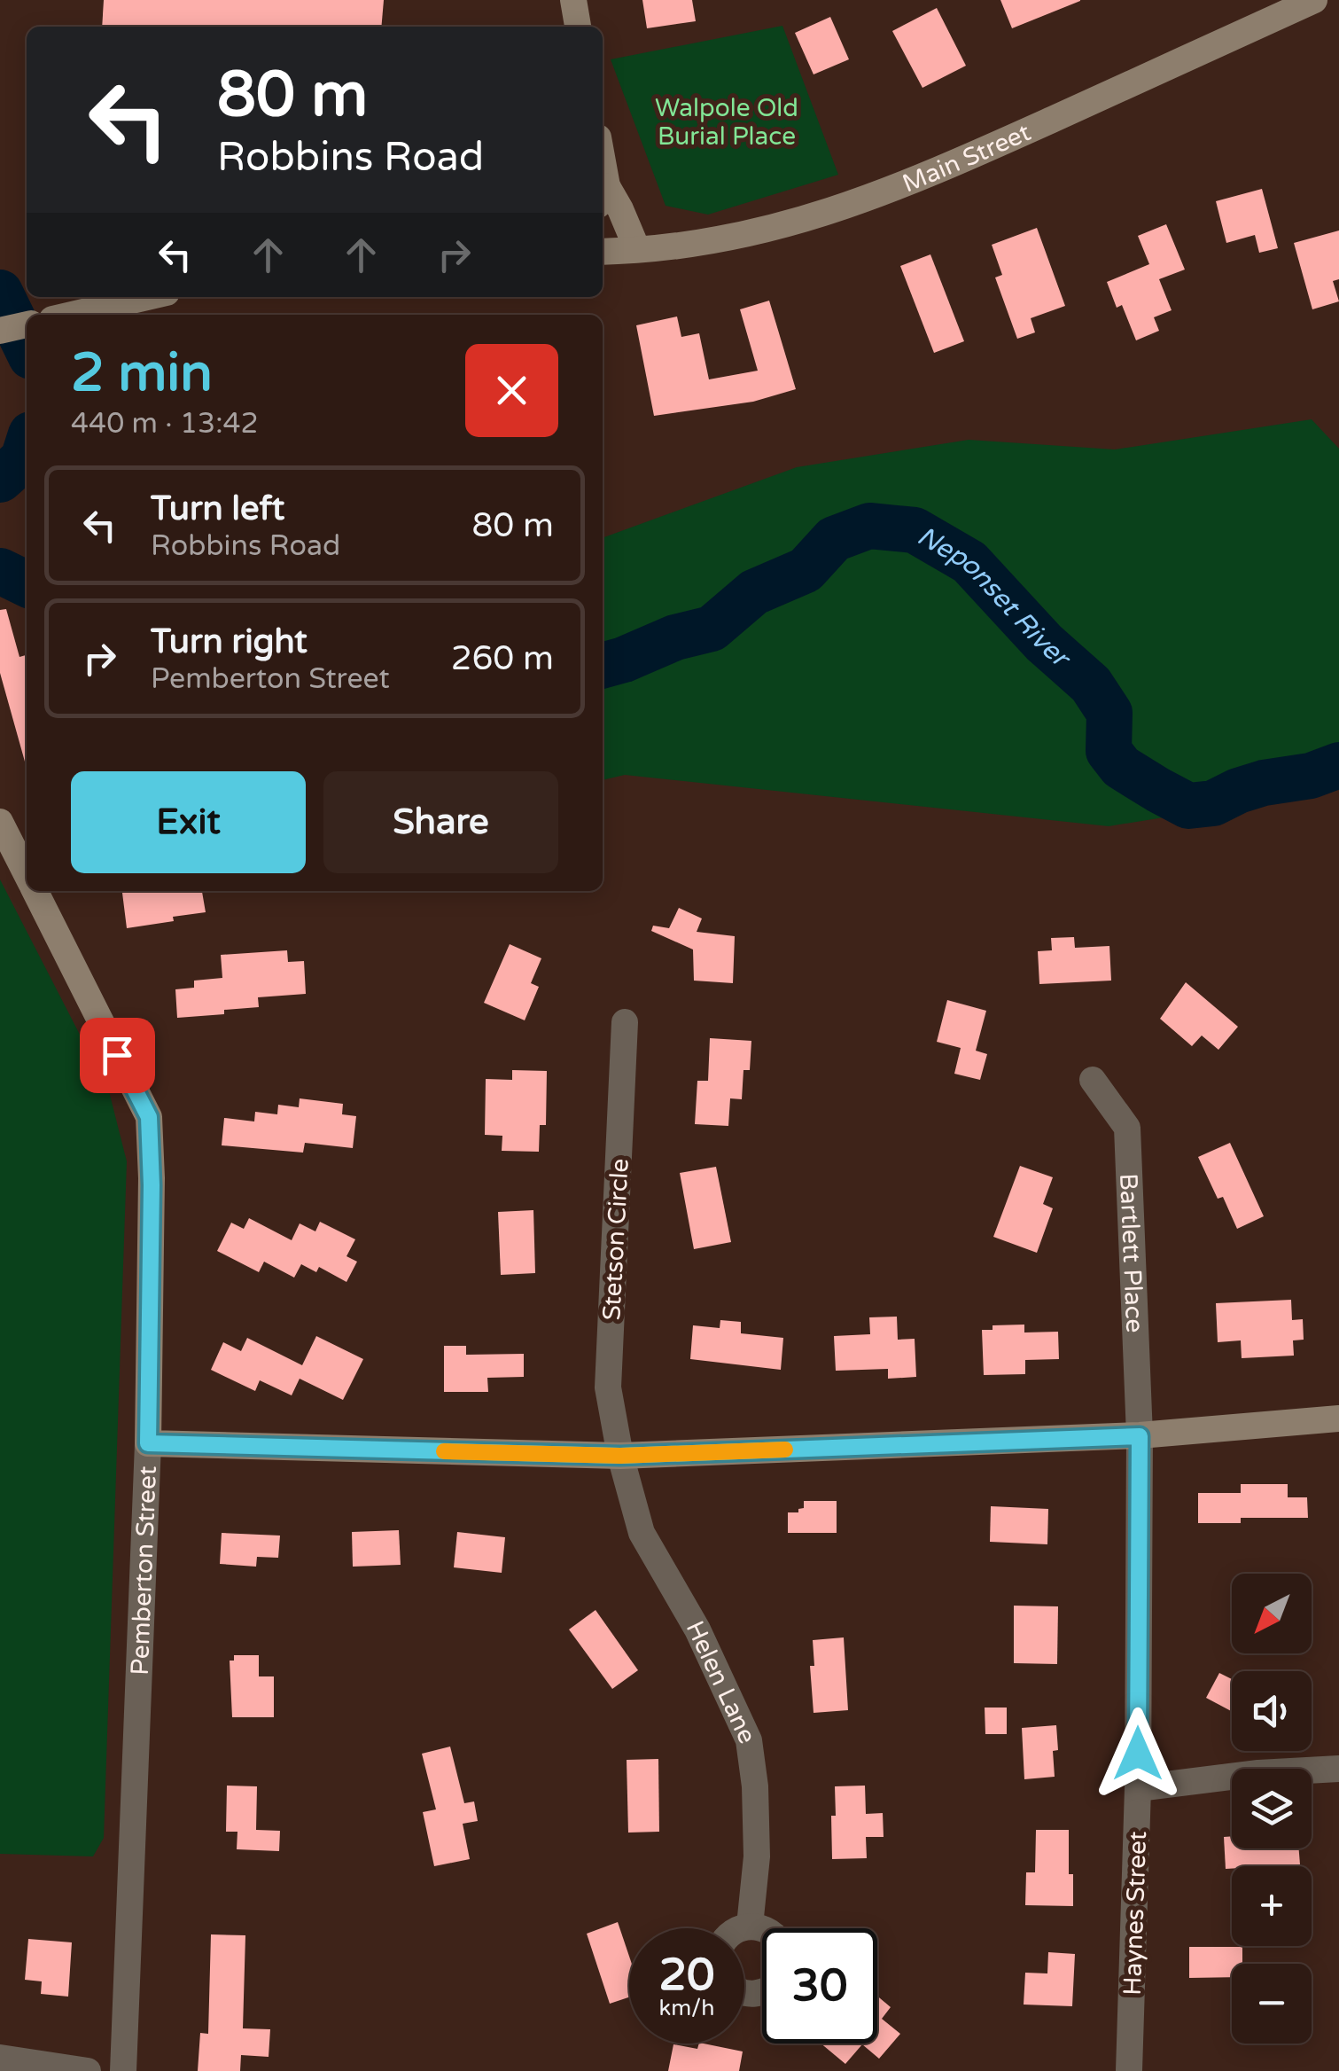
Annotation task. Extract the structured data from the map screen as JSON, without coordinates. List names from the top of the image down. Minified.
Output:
{"streets":{"street":["Main Street","Stetson Circle","Bartlett Place","Pemberton Street","Helen Lane","Haynes Street"]},"crossings":[["Stetson Circle","Helen Lane"],["Bartlett Place","Haynes Street"]],"water":["Neponset River"],"parks":["Walpole Old Burial Place"],"north":"bottom left","page":{"turn":["80 m","Robbins Road"],"heading":["2 min","440 m · 13:42"],"list":[{"name":"Turn left","note":"Robbins Road","value":"80 m"},{"name":"Turn right","note":"Pemberton Street","value":"260 m"}],"buttons":["Exit","Share"],"map_buttons":["+","−"],"speed":"20 km/h","limit":"30"}}
